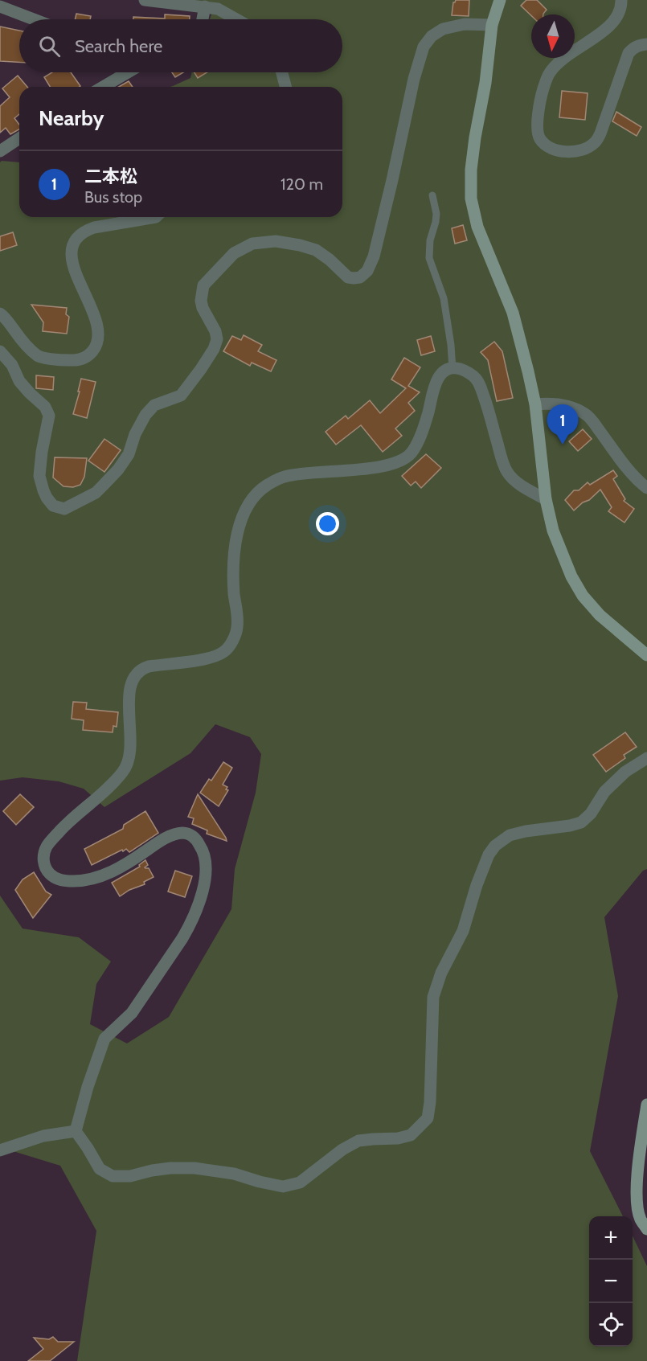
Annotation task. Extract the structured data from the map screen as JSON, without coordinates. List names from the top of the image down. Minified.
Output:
{"north":"bottom","page":{"search":"Search here","heading":"Nearby","list":[{"mark":"1","name":"二本松","note":"Bus stop","value":"120 m"}],"pins":"1","map_buttons":["+","−"]}}
